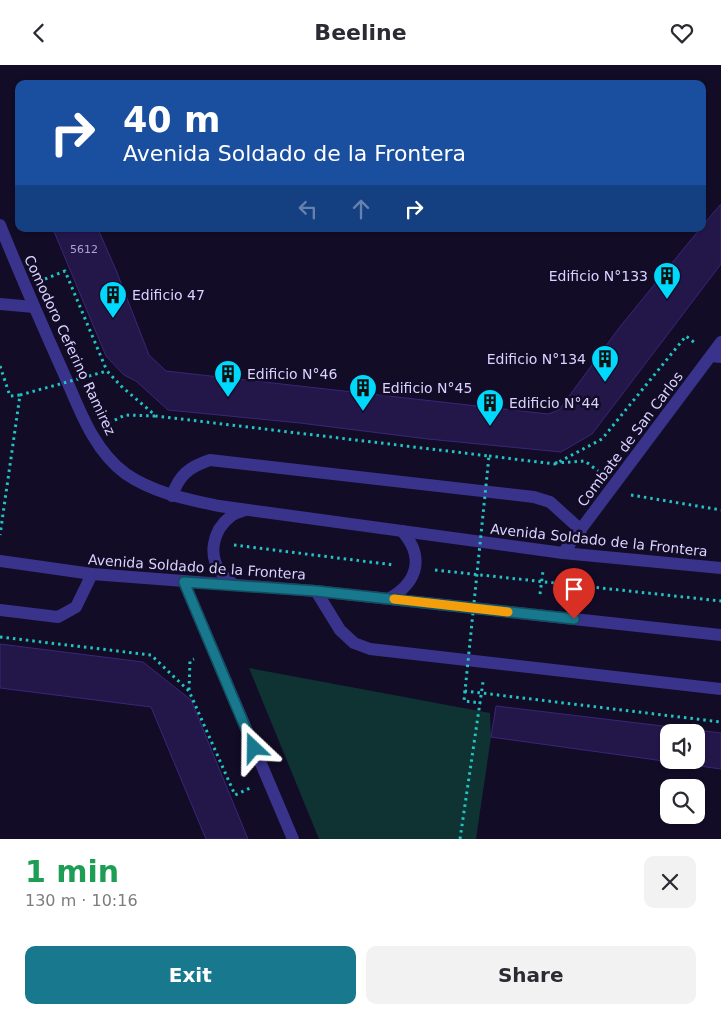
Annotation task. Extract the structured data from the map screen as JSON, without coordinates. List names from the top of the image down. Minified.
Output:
{"streets":{"street":["Comodoro Ceferino Ramirez","Combate de San Carlos","Avenida Soldado de la Frontera"]},"crossings":[["Comodoro Ceferino Ramirez","Avenida Soldado de la Frontera"],["Combate de San Carlos","Avenida Soldado de la Frontera"]],"places":{"building":["Edificio N°133","Edificio 47","Edificio N°134","Edificio N°46","Edificio N°45","Edificio N°44"]},"house_numbers":["5612"],"page":{"header":"Beeline","turn":["40 m","Avenida Soldado de la Frontera"],"heading":["1 min","130 m · 10:16"],"buttons":["Exit","Share"]}}
